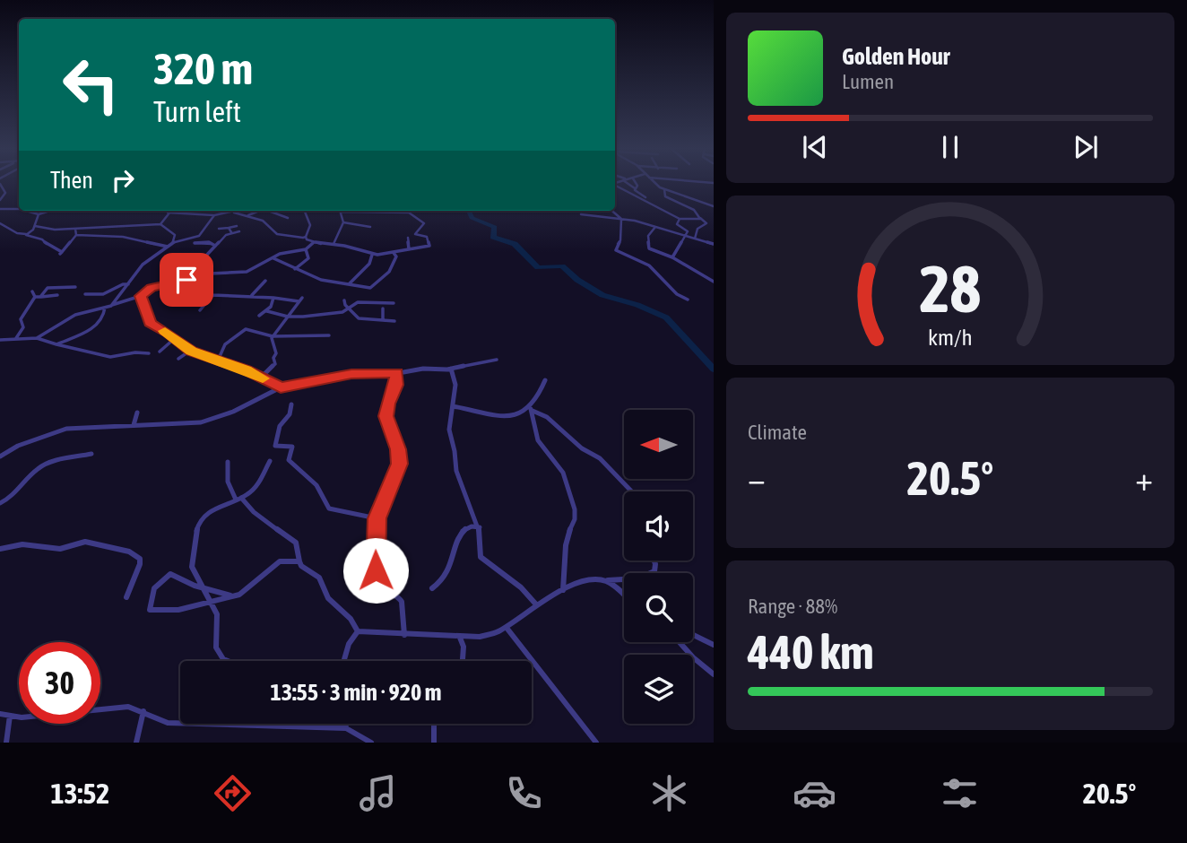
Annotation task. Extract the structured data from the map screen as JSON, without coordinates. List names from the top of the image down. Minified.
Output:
{"north":"left","page":{"turn":["320 m","Turn left"],"song":["Golden Hour","Lumen"],"then":"Then","tile":["Climate",["Range · 88%","440 km"]],"heat":["−","20.5°","+"],"limit":"30","trip":"13:55 · 3 min · 920 m","tabs":["13:52","20.5°"],"gauge":["28","km/h"]}}
